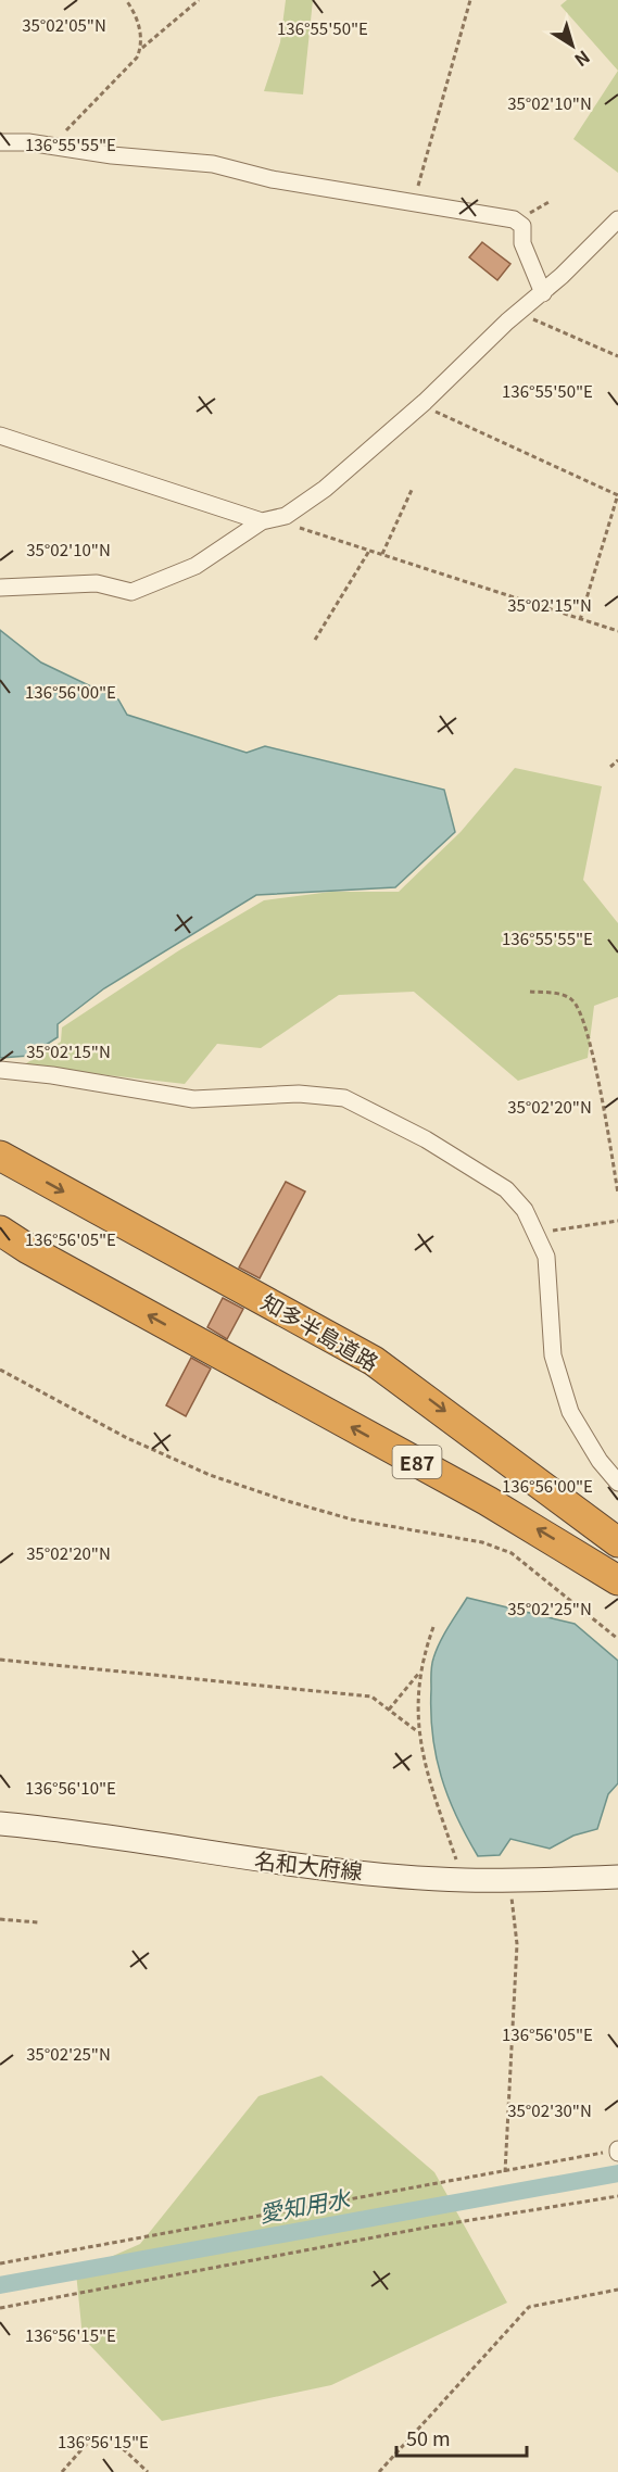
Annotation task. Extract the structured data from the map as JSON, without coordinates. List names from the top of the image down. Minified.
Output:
{"streets":{"highway":["知多半島道路","E87"],"main road":["名和大府線"]},"water":["愛知用水"],"scale_bar":"50 m","north":"bottom right","coordinates":["35°02'05\"N","136°55'50\"E","35°02'10\"N","136°55'55\"E","35°02'15\"N","136°56'00\"E","35°02'20\"N","136°56'05\"E","35°02'25\"N","136°56'10\"E","35°02'30\"N","136°56'15\"E"]}
